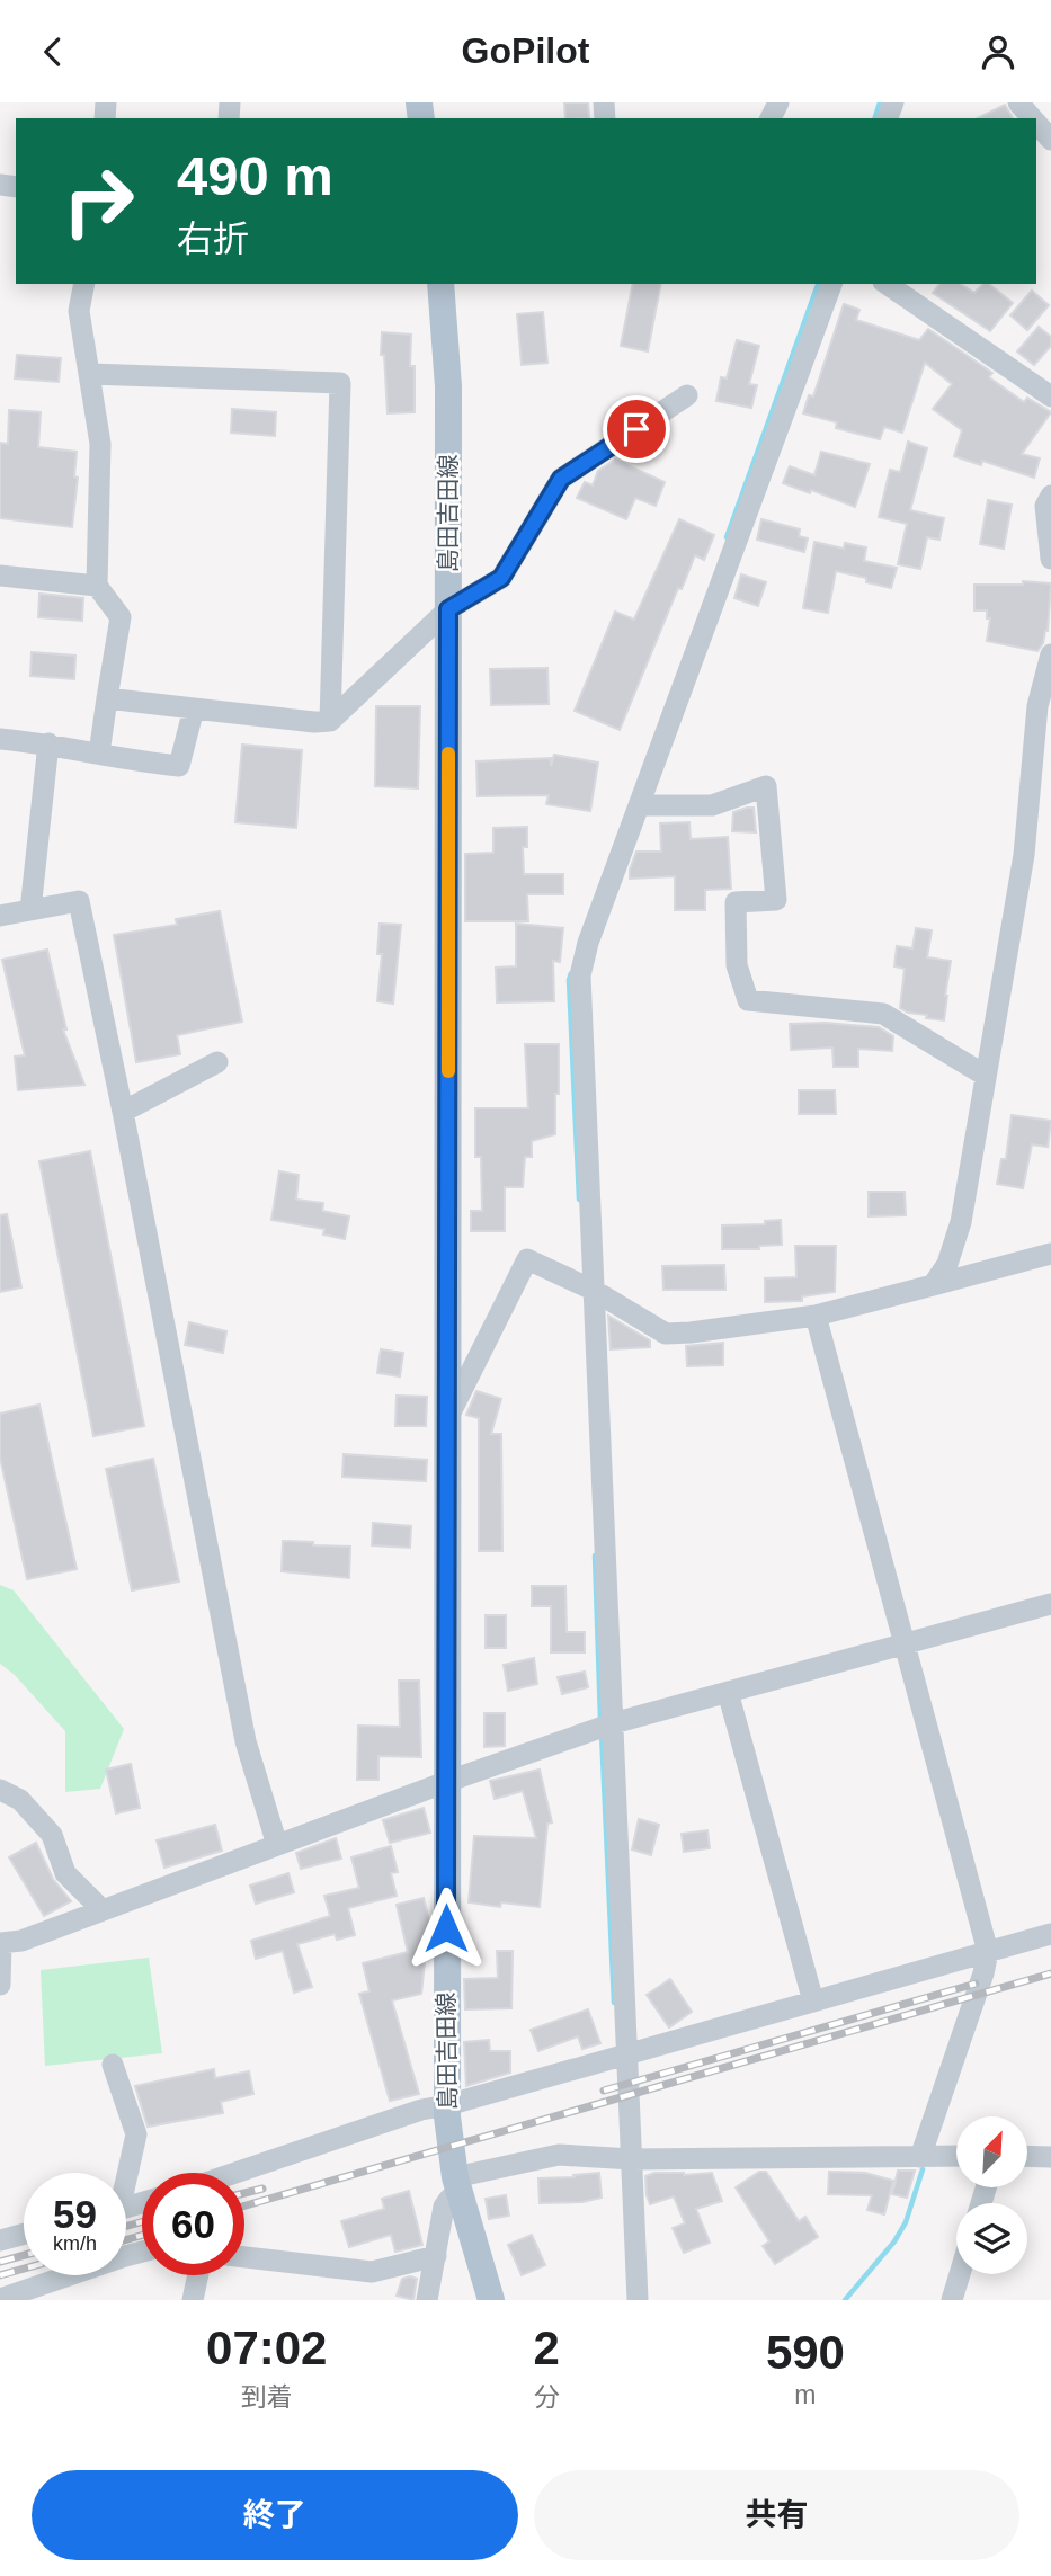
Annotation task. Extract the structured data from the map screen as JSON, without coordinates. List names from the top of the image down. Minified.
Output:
{"streets":{"main road":["島田吉田線"]},"north":"top right","page":{"header":"GoPilot","turn":["490 m","右折"],"speed":"59 km/h","limit":"60","eta":["07:02","到着","2","分","590","m"],"buttons":["終了","共有"]}}
